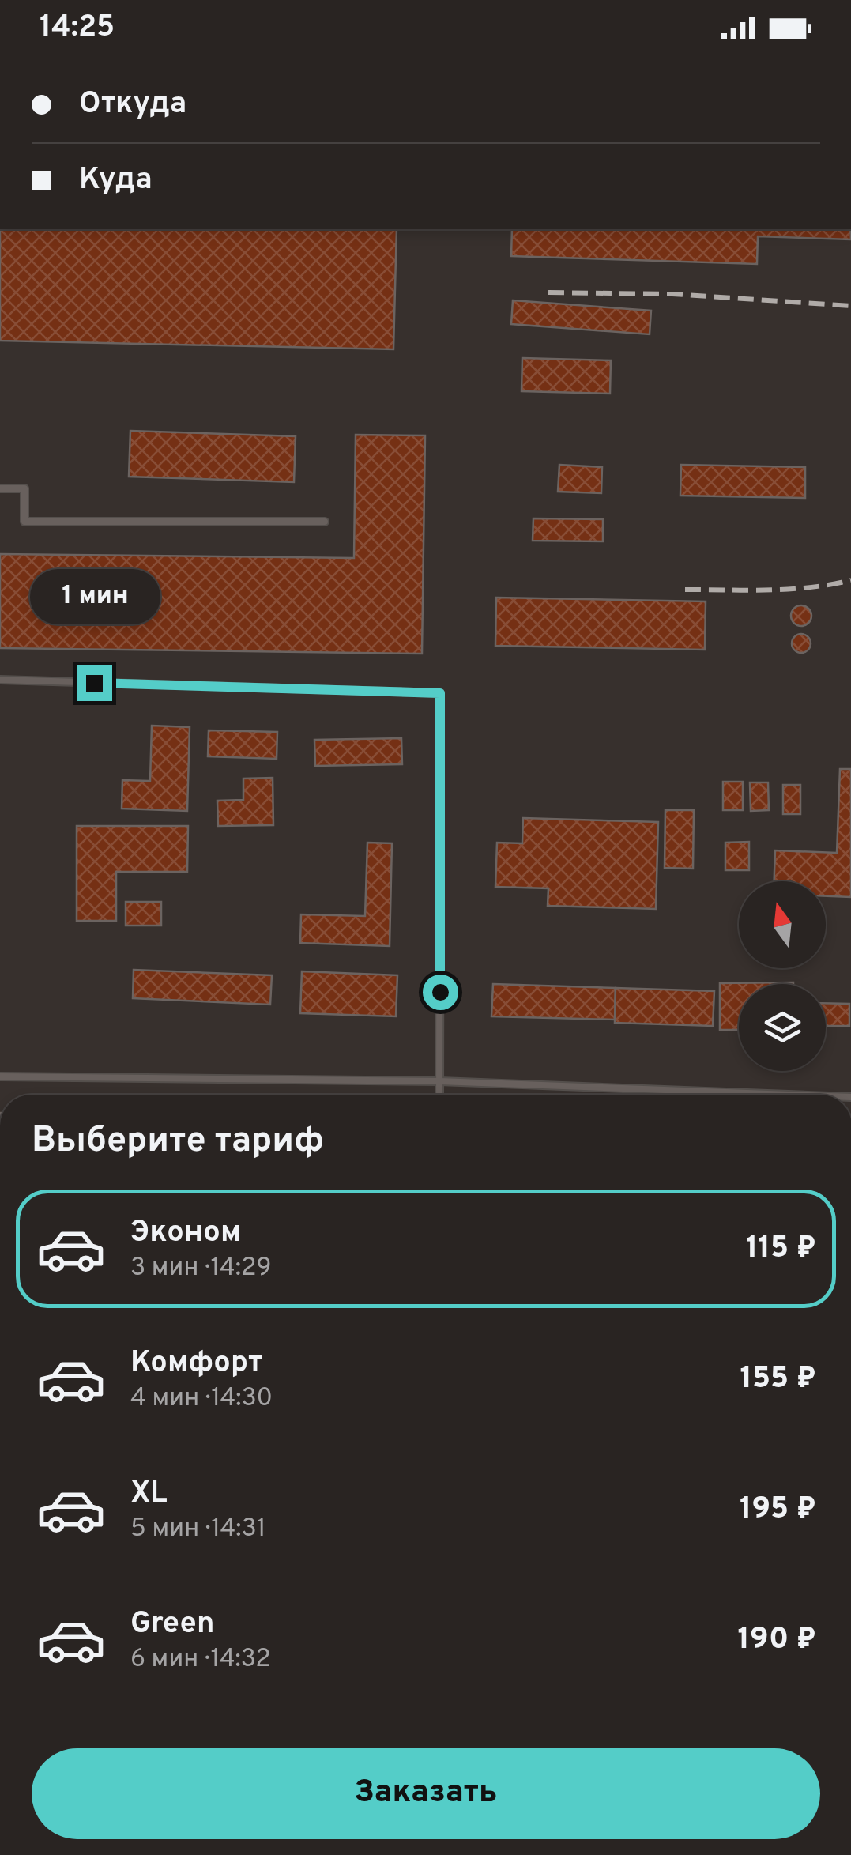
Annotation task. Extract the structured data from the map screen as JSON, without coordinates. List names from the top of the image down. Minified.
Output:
{"north":"top","page":{"status":"14:25","banner":["Откуда","Куда"],"bubble":"1 мин","heading":"Выберите тариф","list":[{"name":"Эконом","note":"3 мин · 14:29","value":"115 ₽"},{"name":"Комфорт","note":"4 мин · 14:30","value":"155 ₽"},{"name":"XL","note":"5 мин · 14:31","value":"195 ₽"},{"name":"Green","note":"6 мин · 14:32","value":"190 ₽"}],"buttons":"Заказать"}}
